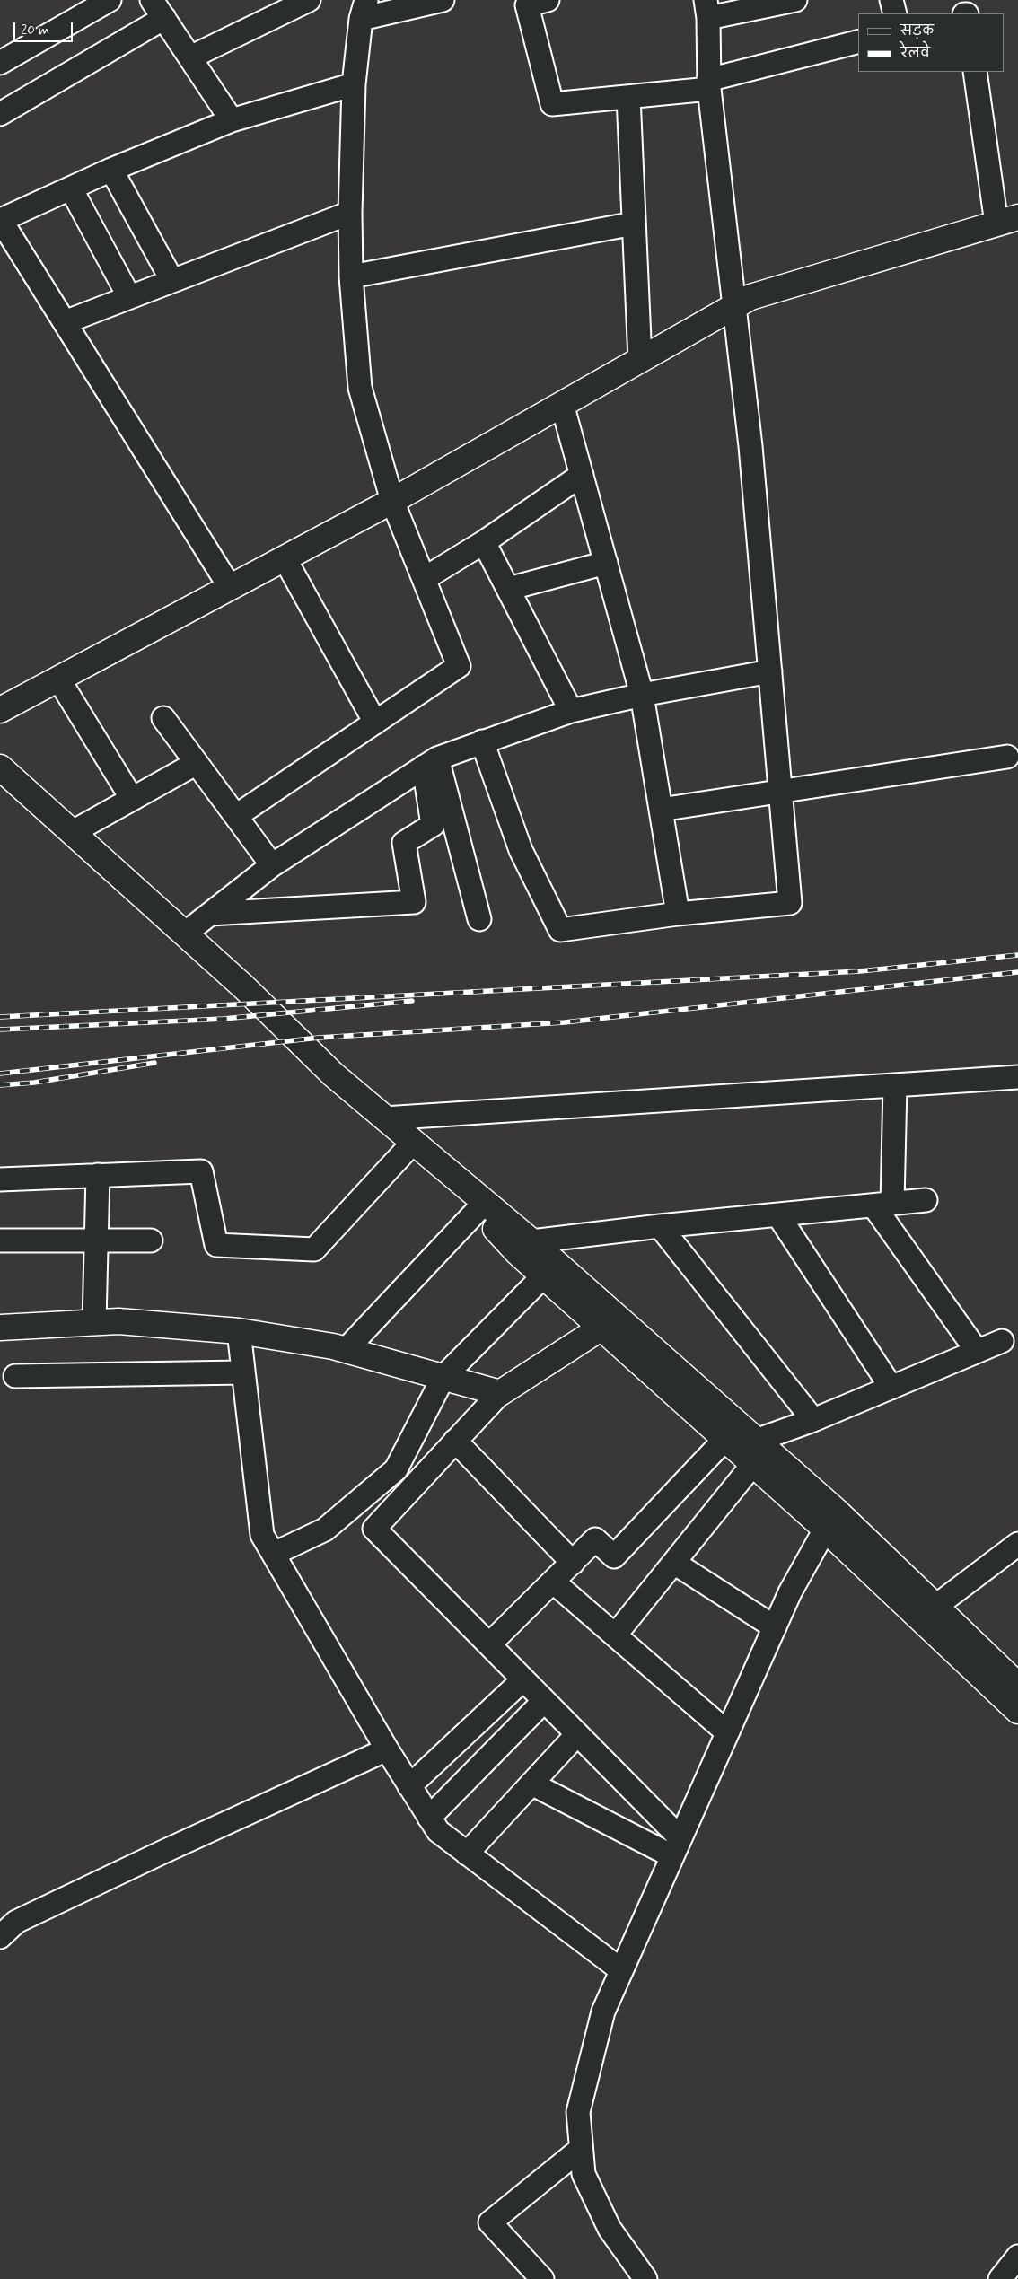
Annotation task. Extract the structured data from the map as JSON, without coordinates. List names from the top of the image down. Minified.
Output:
{"legend":["सड़क","रेलवे"],"scale_bar":"20 m"}
